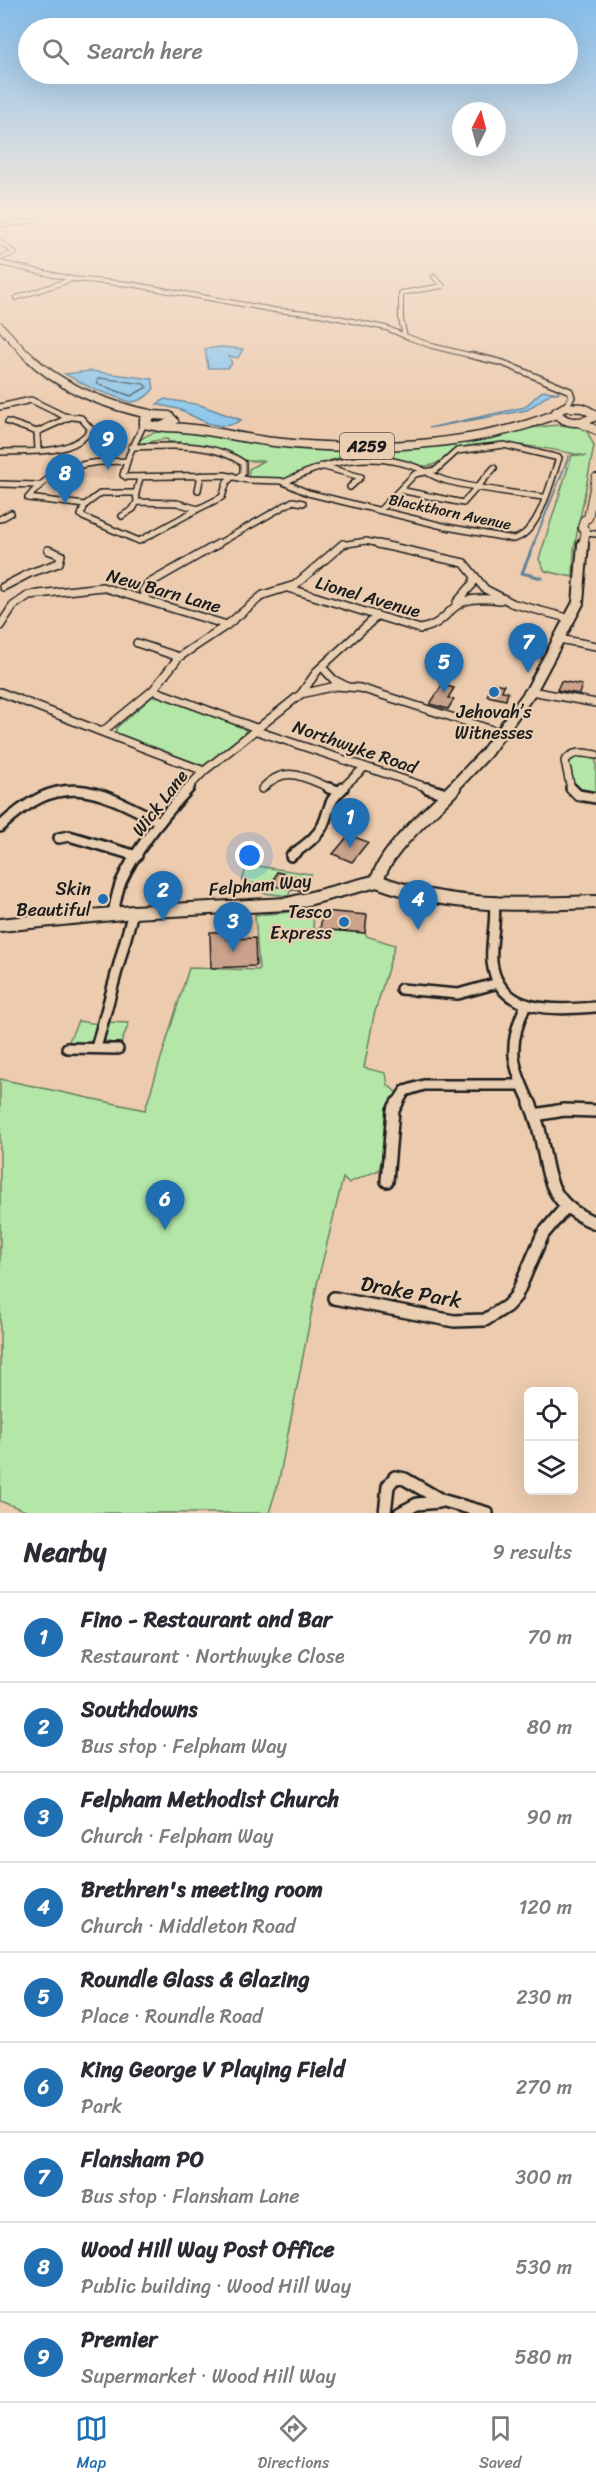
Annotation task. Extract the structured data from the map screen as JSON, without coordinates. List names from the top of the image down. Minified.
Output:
{"streets":{"main road":["A259","Felpham Way"],"street":["Blackthorn Avenue","New Barn Lane","Lionel Avenue","Northwyke Road","Wick Lane","Drake Park"]},"crossings":[["Northwyke Road","Wick Lane"],["Wick Lane","Felpham Way"]],"places":["Jehovah’s Witnesses","Skin Beautiful","Tesco Express"],"north":"top","page":{"search":"Search here","pins":["9","8","7","5","1","2","4","3","6"],"heading":["Nearby","9 results"],"list":[{"mark":"1","name":"Fino - Restaurant and Bar","note":"Restaurant · Northwyke Close","value":"70 m"},{"mark":"2","name":"Southdowns","note":"Bus stop · Felpham Way","value":"80 m"},{"mark":"3","name":"Felpham Methodist Church","note":"Church · Felpham Way","value":"90 m"},{"mark":"4","name":"Brethren's meeting room","note":"Church · Middleton Road","value":"120 m"},{"mark":"5","name":"Roundle Glass & Glazing","note":"Place · Roundle Road","value":"230 m"},{"mark":"6","name":"King George V Playing Field","note":"Park","value":"270 m"},{"mark":"7","name":"Flansham PO","note":"Bus stop · Flansham Lane","value":"300 m"},{"mark":"8","name":"Wood Hill Way Post Office","note":"Public building · Wood Hill Way","value":"530 m"},{"mark":"9","name":"Premier","note":"Supermarket · Wood Hill Way","value":"580 m"}],"nav":["Map","Directions","Saved"]}}
